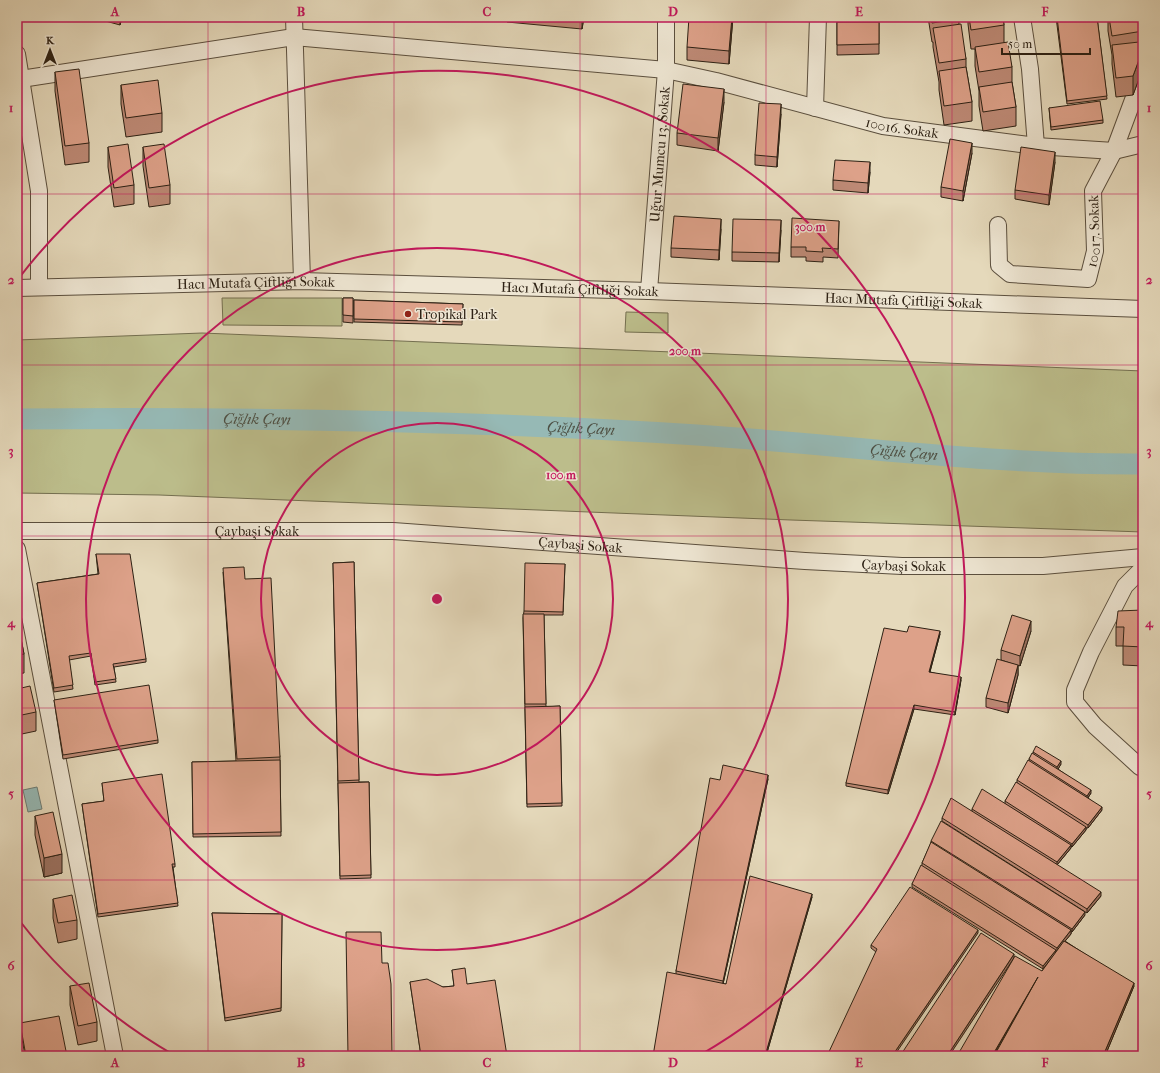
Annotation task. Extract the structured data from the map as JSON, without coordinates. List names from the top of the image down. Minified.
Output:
{"streets":{"street":["10016. Sokak","Uğur Mumcu 13. Sokak","10017. Sokak","Hacı Mutafa Çiftliği Sokak","Çaybaşi Sokak"]},"crossings":[["10016. Sokak","Uğur Mumcu 13. Sokak"],["10016. Sokak","10017. Sokak"],["Uğur Mumcu 13. Sokak","Hacı Mutafa Çiftliği Sokak"]],"water":["Çığlık Çayı"],"places":["Tropikal Park"],"scale_bar":"50 m","north":"top","grid":{"columns":["A","B","C","D","E","F"],"rows":["1","2","3","4","5","6"]},"rings":["300 m","200 m","100 m"]}
